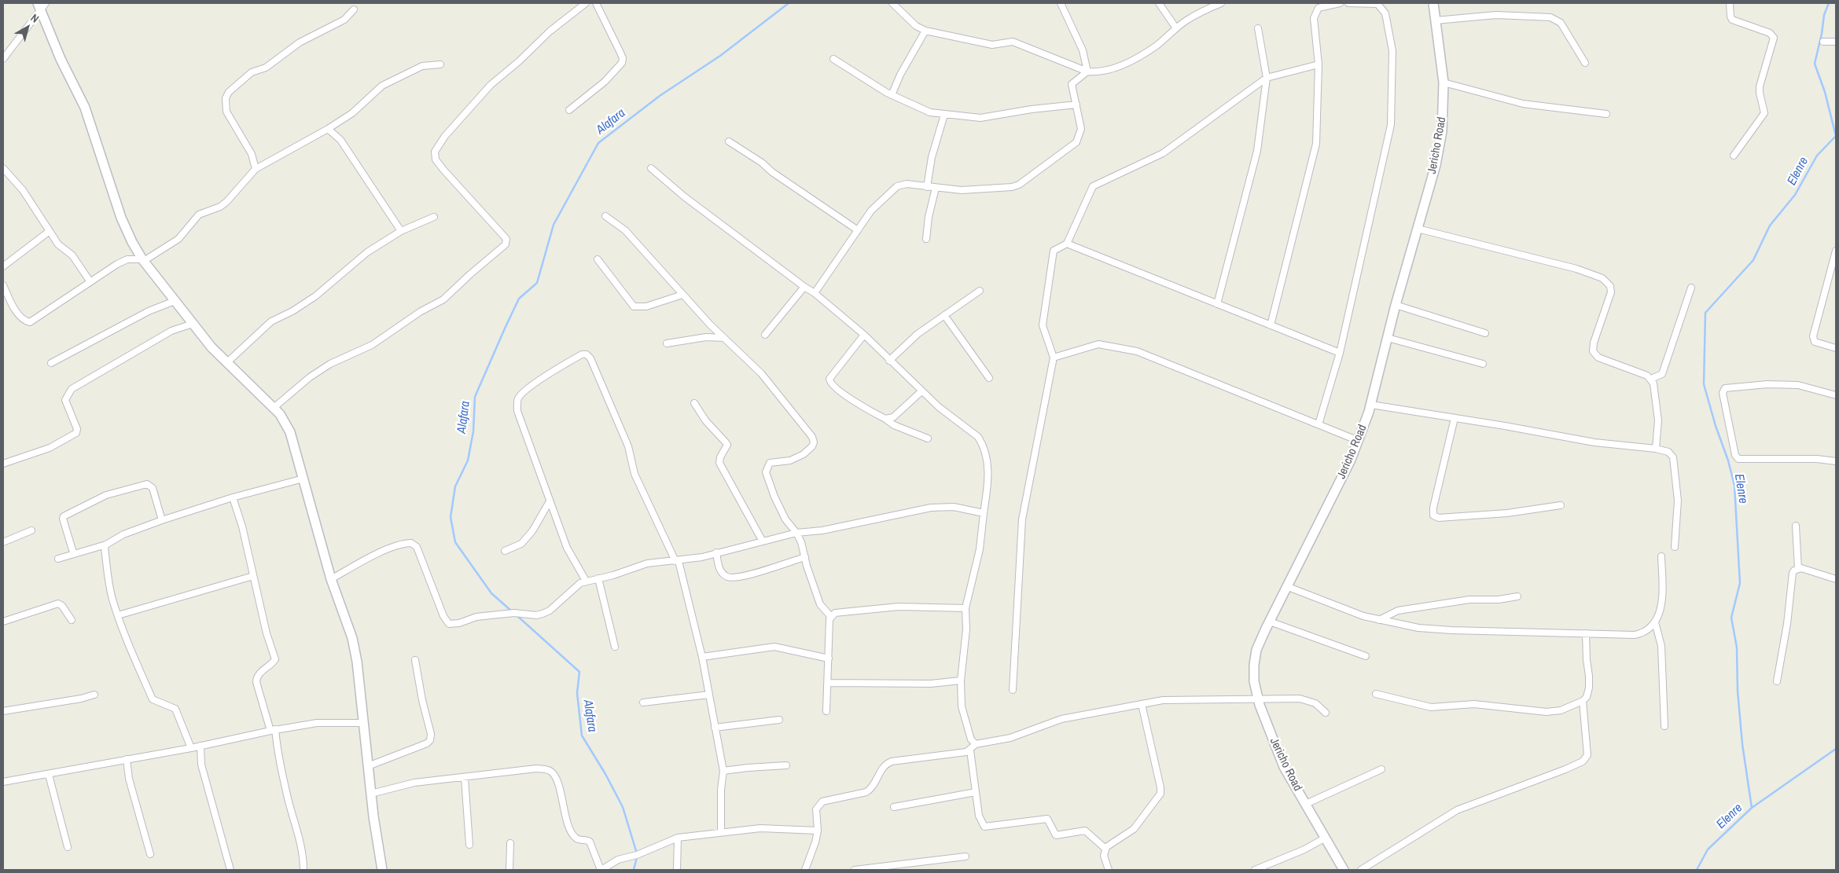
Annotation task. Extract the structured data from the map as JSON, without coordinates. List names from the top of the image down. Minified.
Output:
{"streets":{"street":["Jericho Road"]},"water":["Alafara","Elenre"],"north":"top right"}
